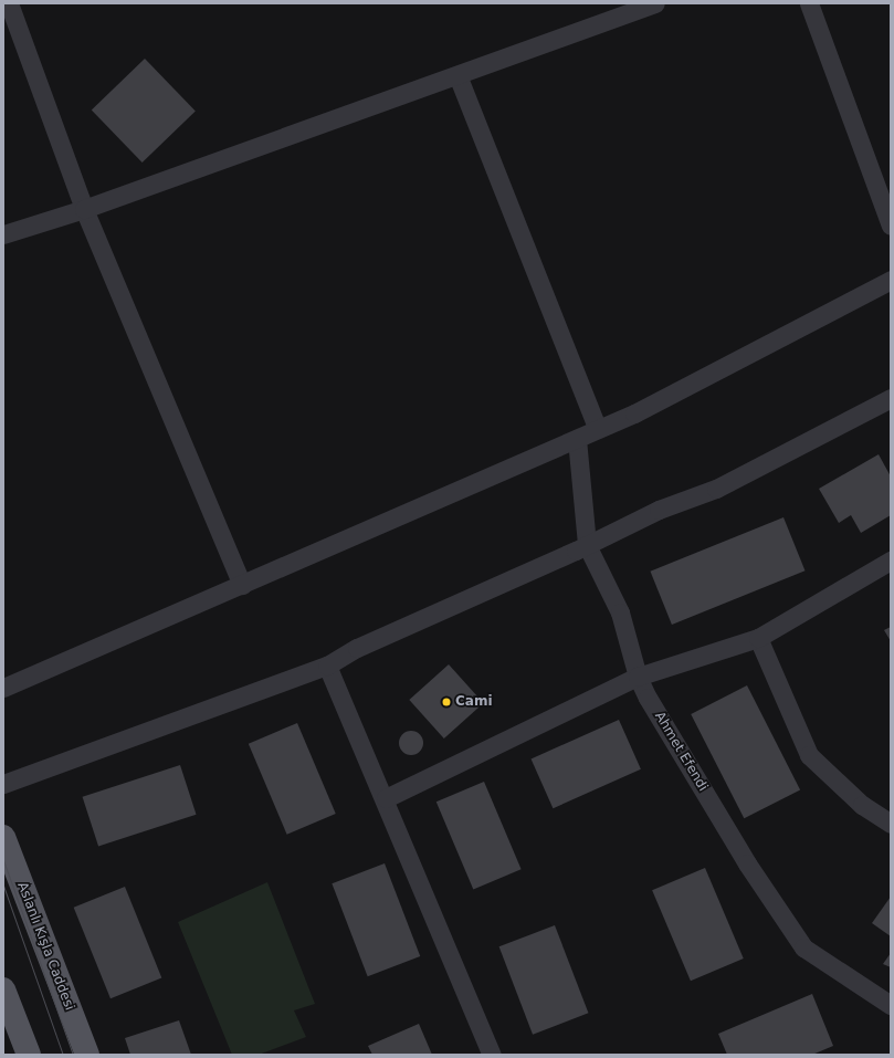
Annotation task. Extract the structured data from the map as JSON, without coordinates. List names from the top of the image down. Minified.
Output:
{"streets":{"main road":["Aslanlı Kışla Caddesi"],"street":["Ahmet Efendi"]},"places":["Cami"]}
